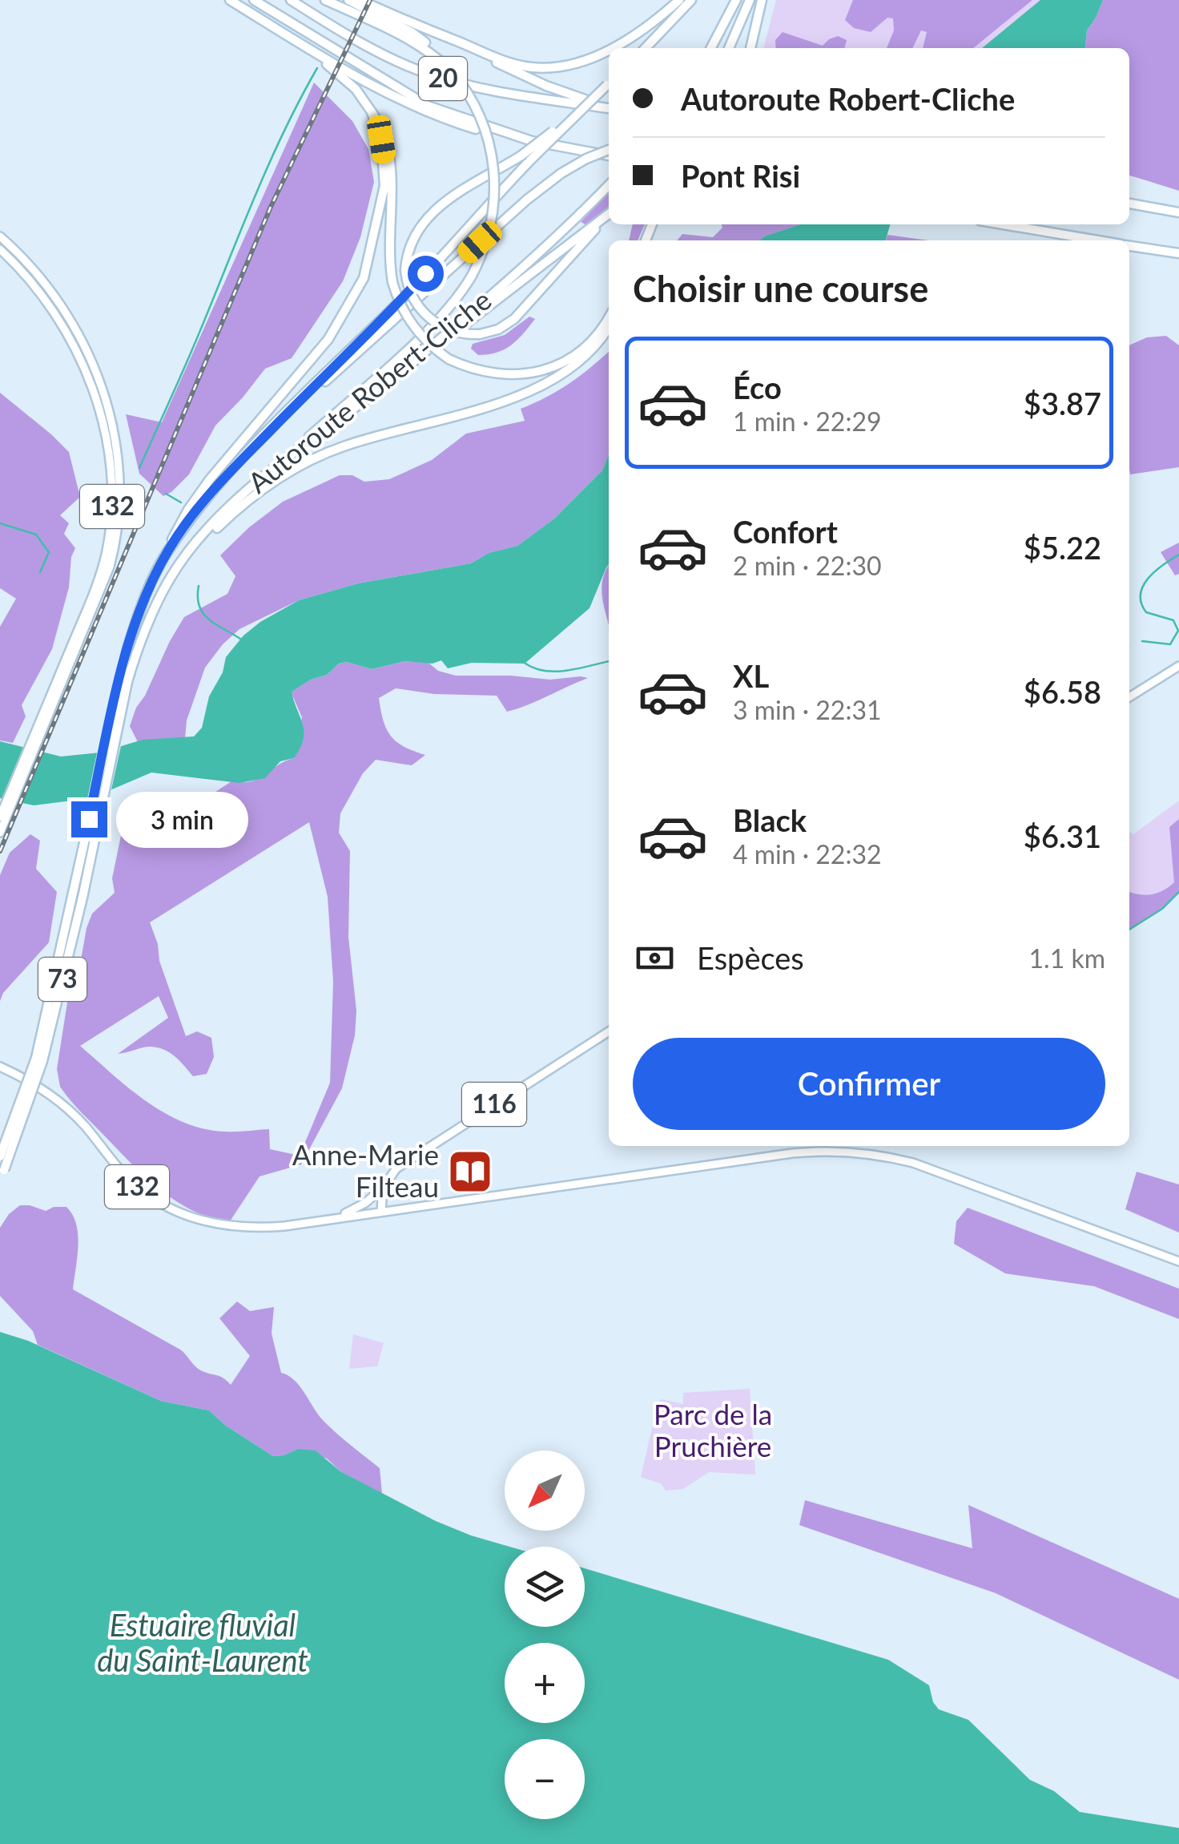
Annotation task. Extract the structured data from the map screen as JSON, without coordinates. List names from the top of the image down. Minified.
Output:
{"streets":{"highway":["20","Autoroute Robert-Cliche","73"],"main road":["132","116"]},"crossings":[["Autoroute Robert-Cliche","73"]],"water":["Estuaire fluvial du Saint-Laurent"],"parks":["Parc de la Pruchière"],"places":{"library":["Anne-Marie Filteau"]},"north":"bottom left","page":{"banner":["Autoroute Robert-Cliche","Pont Risi"],"heading":"Choisir une course","list":[{"name":"Éco","note":"1 min · 22:29","value":"$3.87"},{"name":"Confort","note":"2 min · 22:30","value":"$5.22"},{"name":"XL","note":"3 min · 22:31","value":"$6.58"},{"name":"Black","note":"4 min · 22:32","value":"$6.31"}],"bubble":"3 min","pay":["Espèces","1.1 km"],"buttons":"Confirmer","map_buttons":["+","−"]}}
